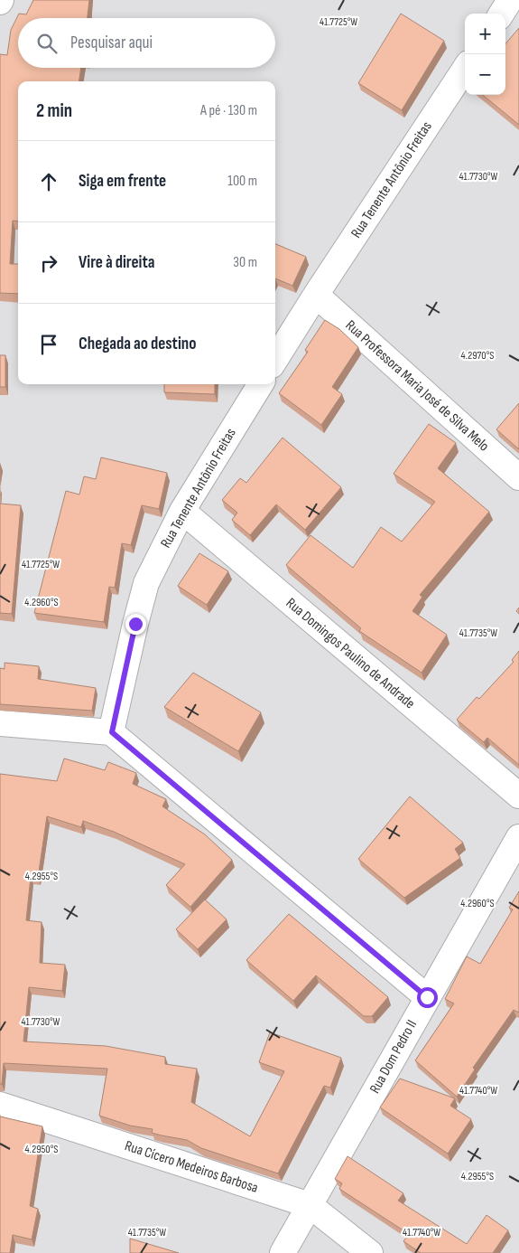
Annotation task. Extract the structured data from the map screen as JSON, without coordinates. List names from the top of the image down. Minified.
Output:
{"streets":{"street":["Rua Tenente Antônio Freitas","Rua Professora Maria José de Silva Melo","Rua Domingos Paulino de Andrade","Rua Dom Pedro II","Rua Cícero Medeiros Barbosa"]},"crossings":[["Rua Tenente Antônio Freitas","Rua Professora Maria José de Silva Melo"],["Rua Tenente Antônio Freitas","Rua Domingos Paulino de Andrade"],["Rua Dom Pedro II","Rua Cícero Medeiros Barbosa"]],"page":{"map_buttons":["+","−"],"search":"Pesquisar aqui","heading":["2 min","A pé · 130 m"],"list":[["Siga em frente","100 m"],["Vire à direita","30 m"],"Chegada ao destino"]},"coordinates":["41.7725°W","41.7730°W","4.2970°S","4.2960°S","41.7735°W","4.2955°S","41.7740°W","4.2950°S"]}
